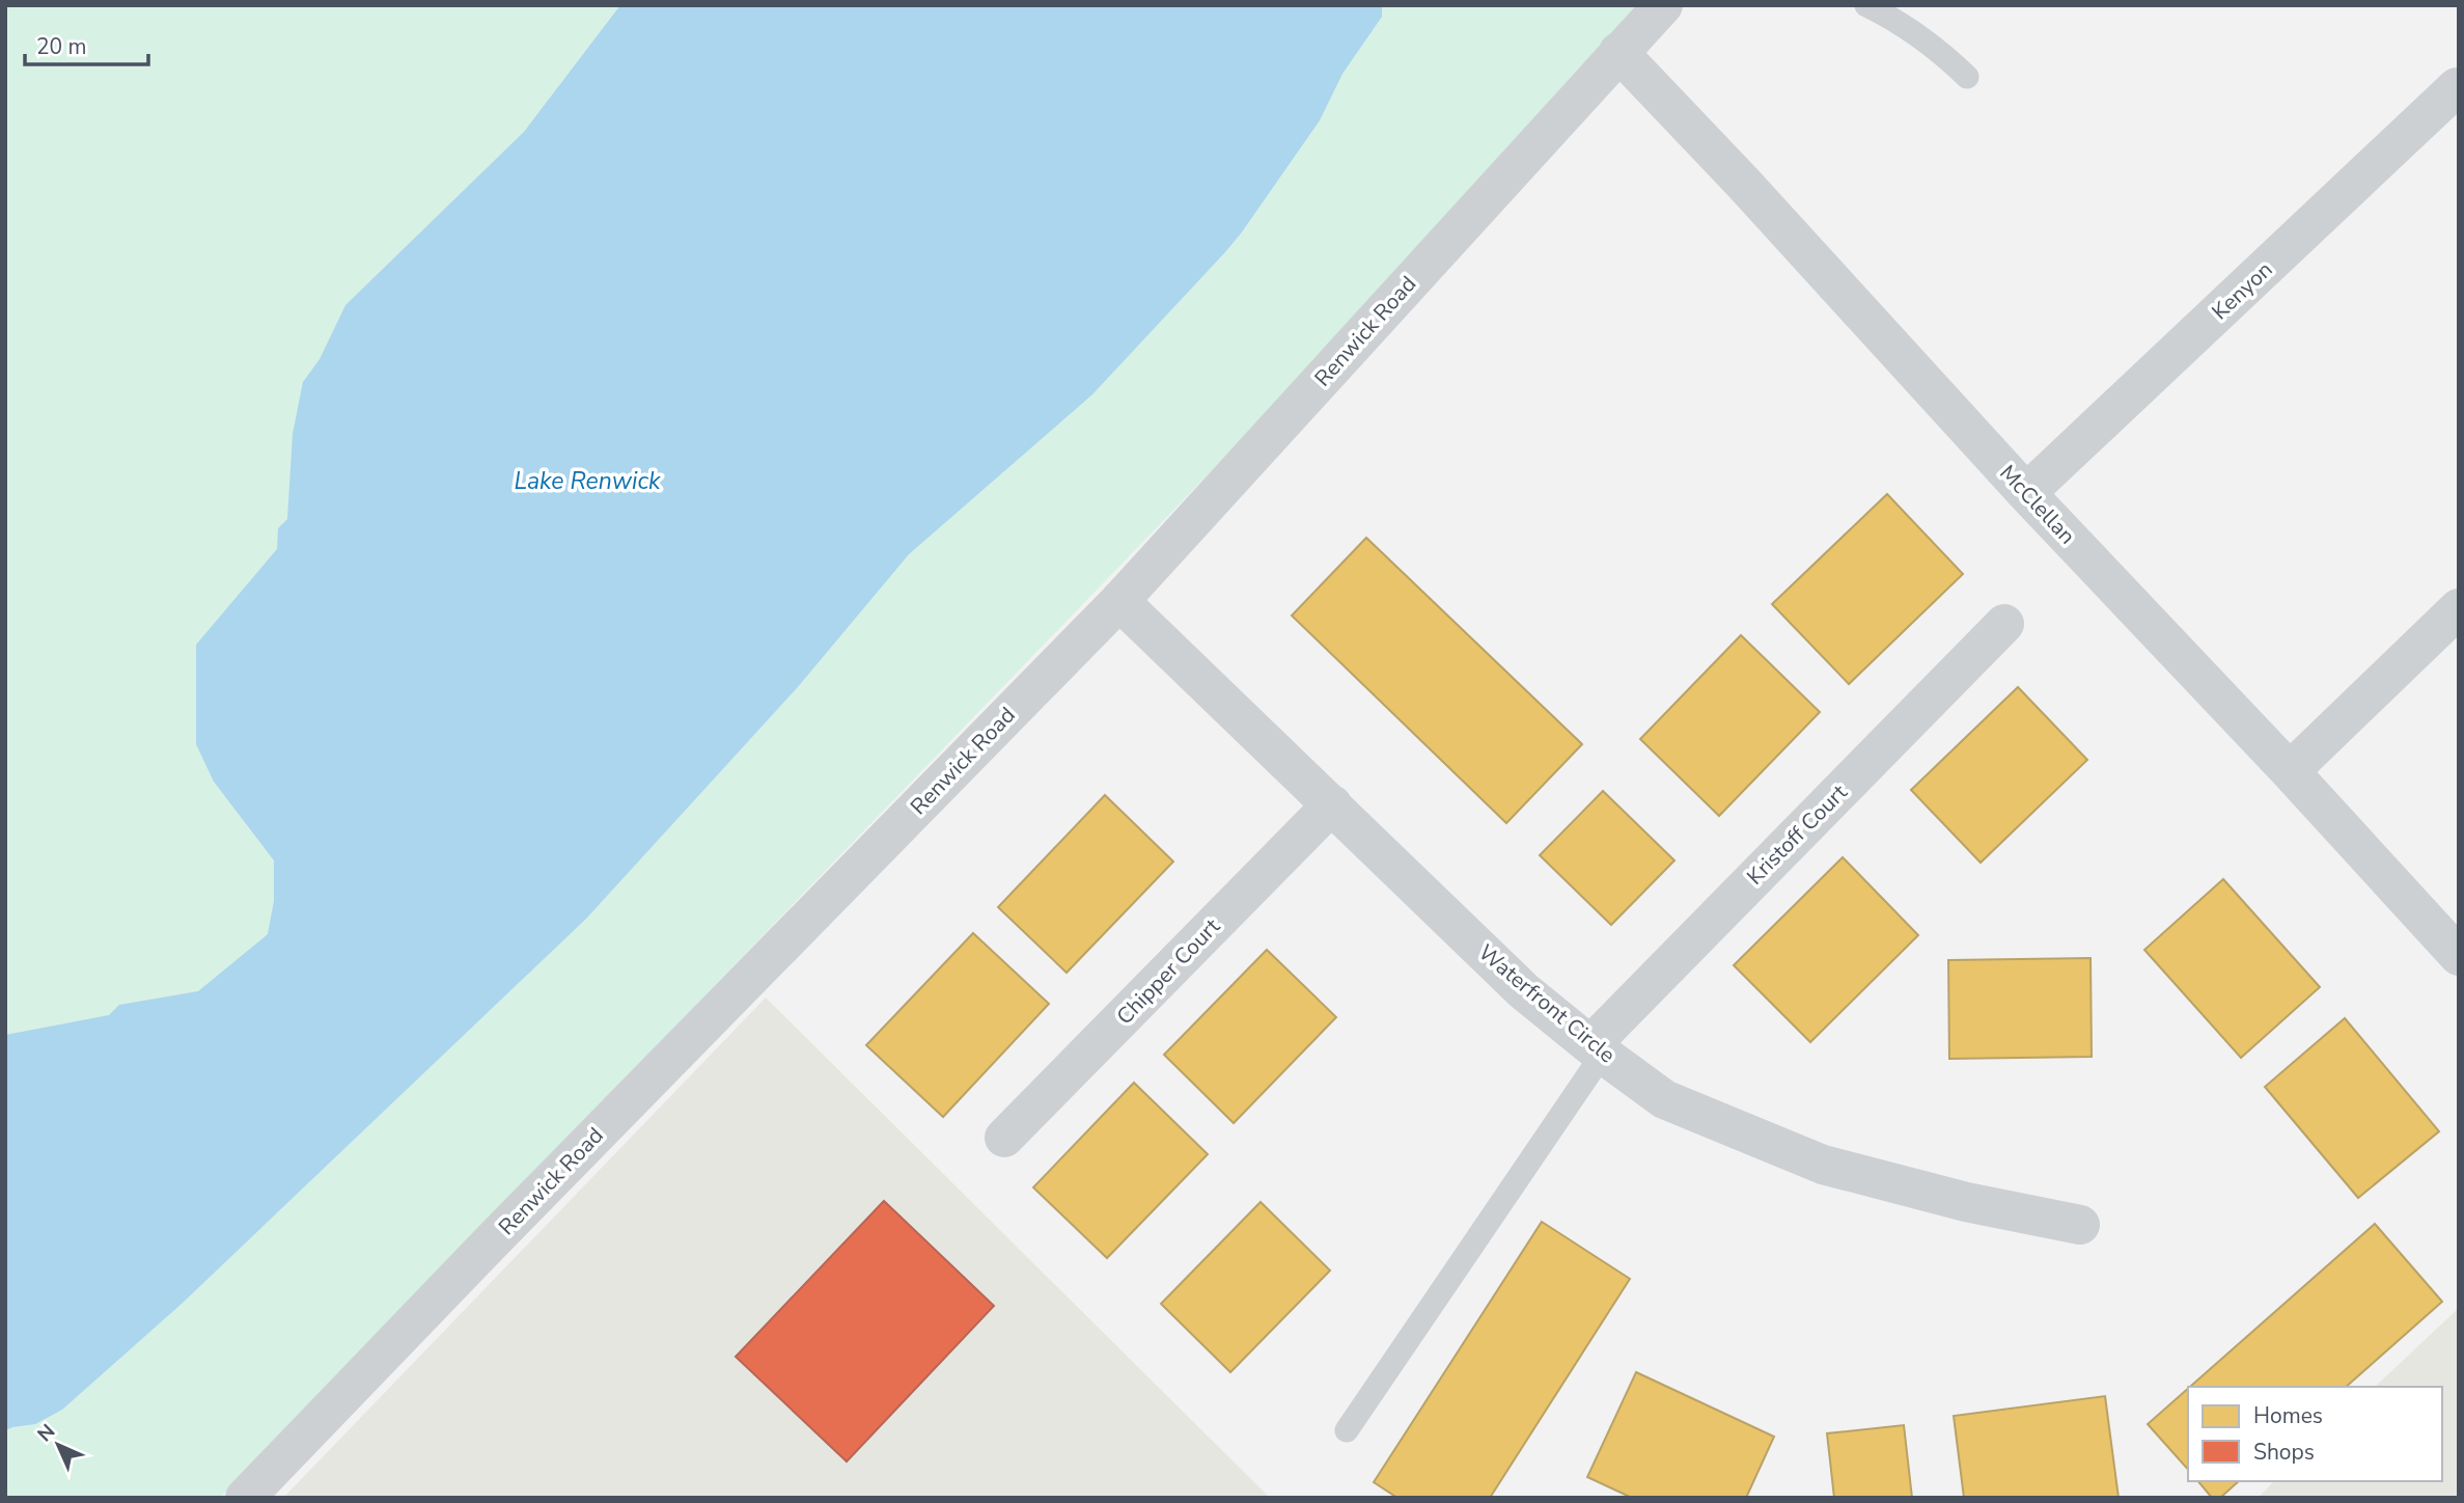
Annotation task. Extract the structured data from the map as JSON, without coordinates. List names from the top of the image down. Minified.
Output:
{"streets":{"street":["Kenyon","Renwick Road","McClellan","Kristoff Court","Chipper Court","Waterfront Circle"]},"crossings":[["Kenyon","McClellan"],["Renwick Road","McClellan"],["Renwick Road","Waterfront Circle"],["Kristoff Court","Waterfront Circle"],["Chipper Court","Waterfront Circle"]],"water":["Lake Renwick"],"legend":["Homes","Shops"],"scale_bar":"20 m","north":"top left"}
